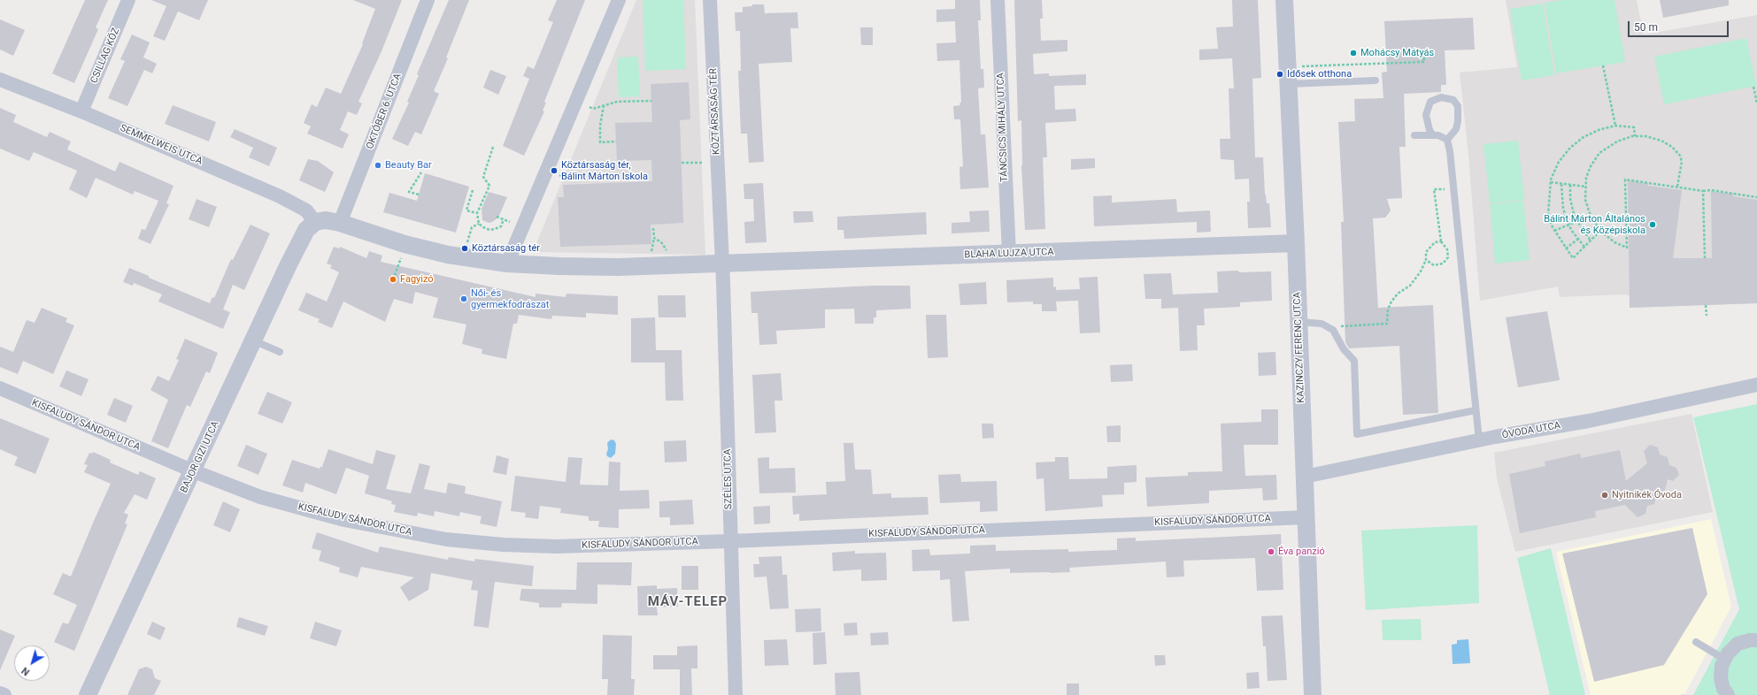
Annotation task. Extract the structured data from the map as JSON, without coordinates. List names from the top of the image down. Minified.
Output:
{"streets":{"street":["CSILLAG KÖZ","OKTÓBER 6. UTCA","KÖZTÁRSASÁG TÉR","TÁNCSICS MIHÁLY UTCA","SEMMELWEIS UTCA","BLAHA LUJZA UTCA","KAZINCZY FERENC UTCA","KISFALUDY SÁNDOR UTCA","ÓVODA UTCA","BAJOR GIZI UTCA","SZÉLES UTCA"]},"crossings":[["CSILLAG KÖZ","SEMMELWEIS UTCA"],["KÖZTÁRSASÁG TÉR","BLAHA LUJZA UTCA"],["KÖZTÁRSASÁG TÉR","SZÉLES UTCA"],["TÁNCSICS MIHÁLY UTCA","BLAHA LUJZA UTCA"],["SEMMELWEIS UTCA","BAJOR GIZI UTCA"],["BLAHA LUJZA UTCA","KAZINCZY FERENC UTCA"],["BLAHA LUJZA UTCA","SZÉLES UTCA"],["KAZINCZY FERENC UTCA","KISFALUDY SÁNDOR UTCA"],["KAZINCZY FERENC UTCA","ÓVODA UTCA"],["KISFALUDY SÁNDOR UTCA","BAJOR GIZI UTCA"],["KISFALUDY SÁNDOR UTCA","SZÉLES UTCA"]],"districts":["MÁV-TELEP"],"places":["Mohácsy Mátyás","Idősek otthona","Beauty Bar","Köztársaság tér, Bálint Márton Iskola","Bálint Márton Általános és Középiskola","Köztársaság tér","Fagyizó","Női- és gyermekfodrászat","Nyitnikék Óvoda","Éva panzió"],"scale_bar":"50 m","north":"bottom left"}
